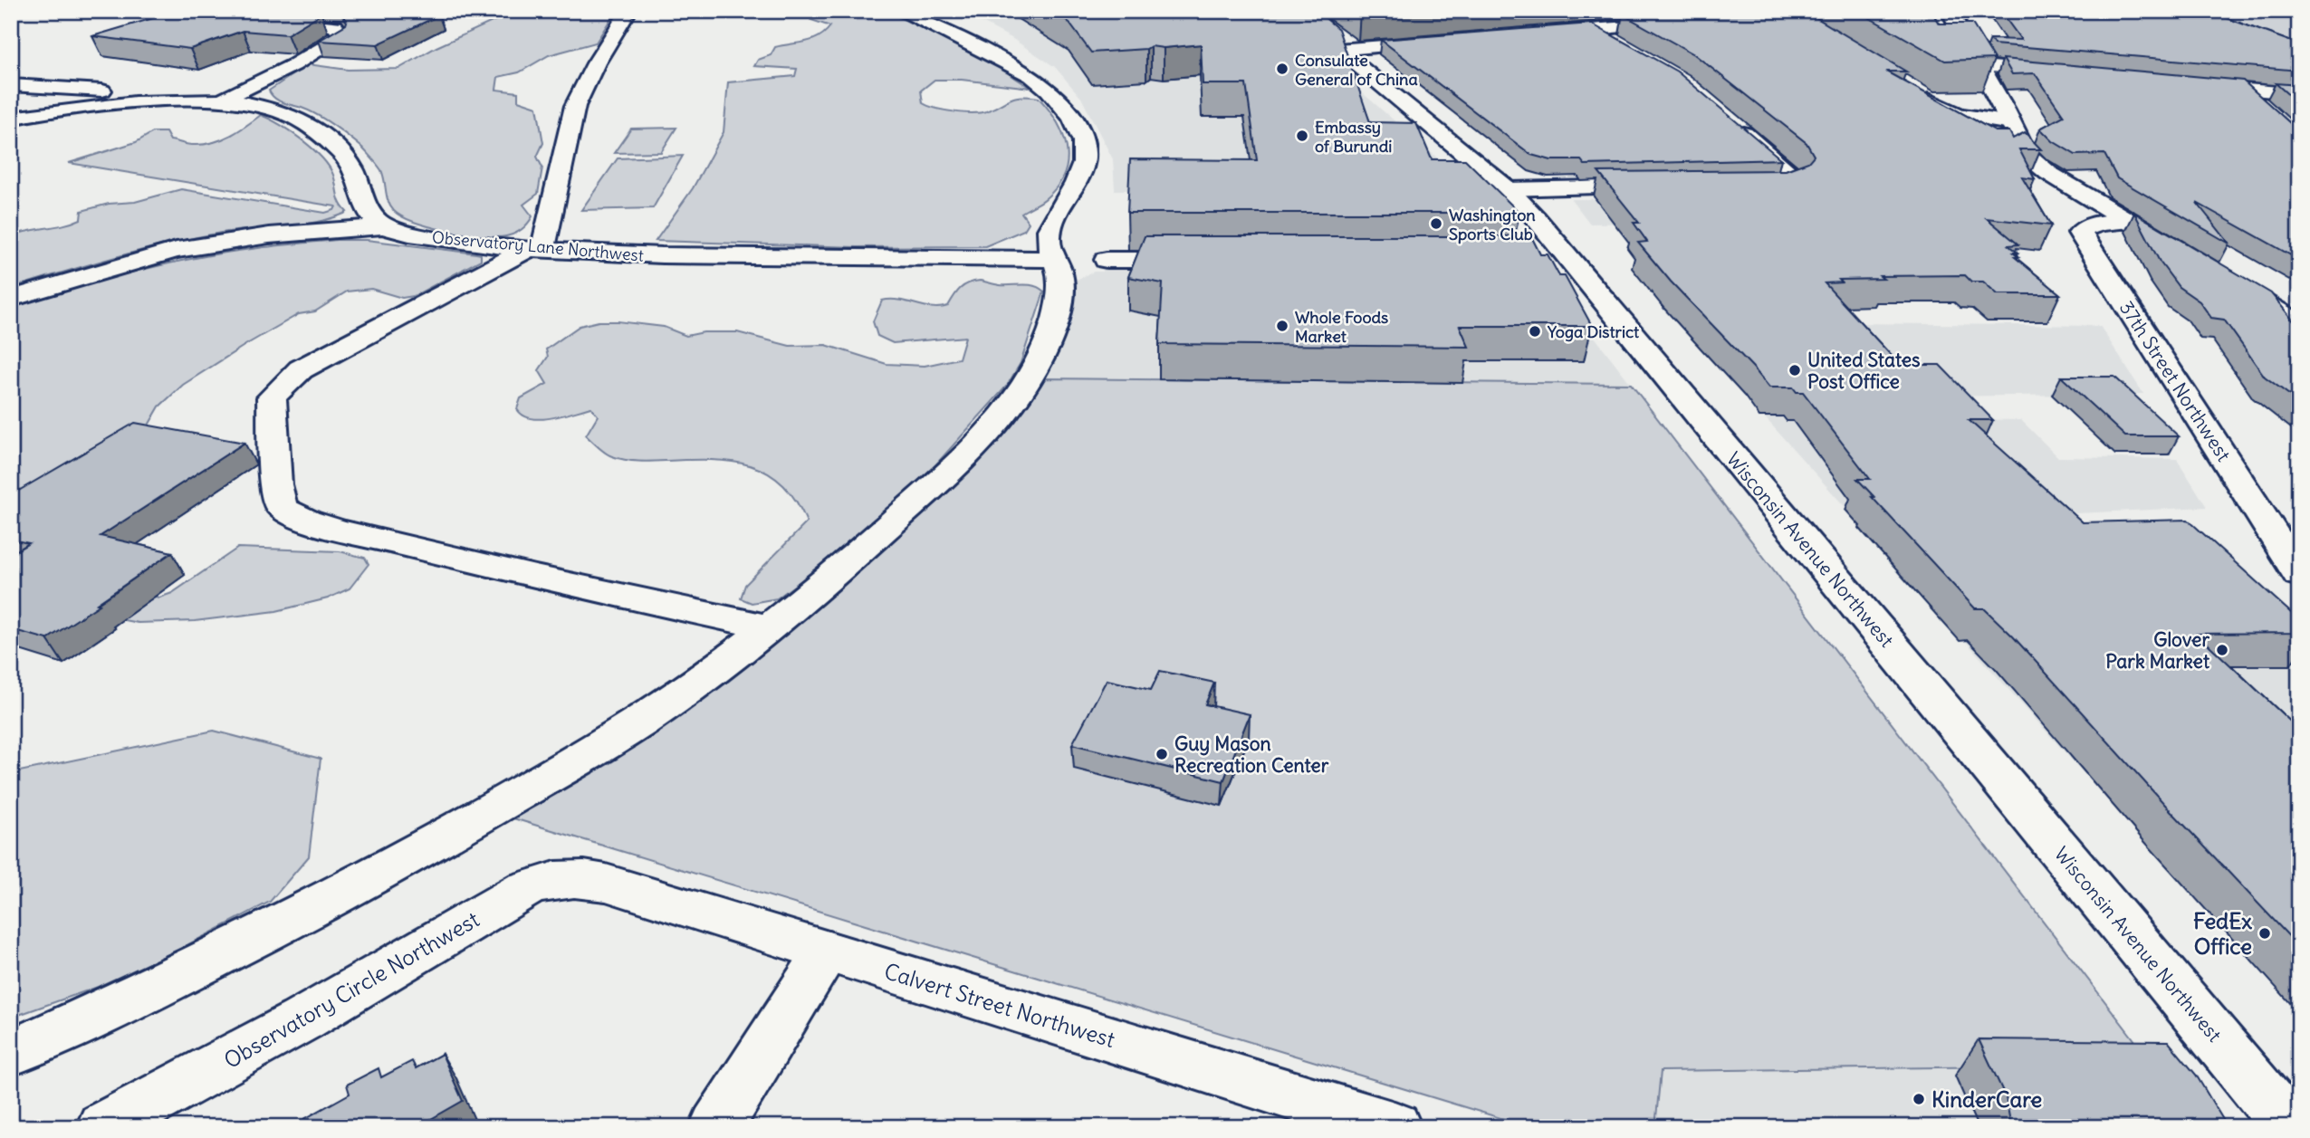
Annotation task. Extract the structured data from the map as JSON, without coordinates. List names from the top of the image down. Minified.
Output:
{"streets":{"street":["Observatory Lane Northwest","37th Street Northwest","Wisconsin Avenue Northwest","Observatory Circle Northwest","Calvert Street Northwest"]},"crossings":[["Observatory Circle Northwest","Calvert Street Northwest"]],"places":["Consulate General of China","Embassy of Burundi","Washington Sports Club","Whole Foods Market","Yoga District","United States Post Office","Glover Park Market","Guy Mason Recreation Center","FedEx Office","KinderCare"]}
